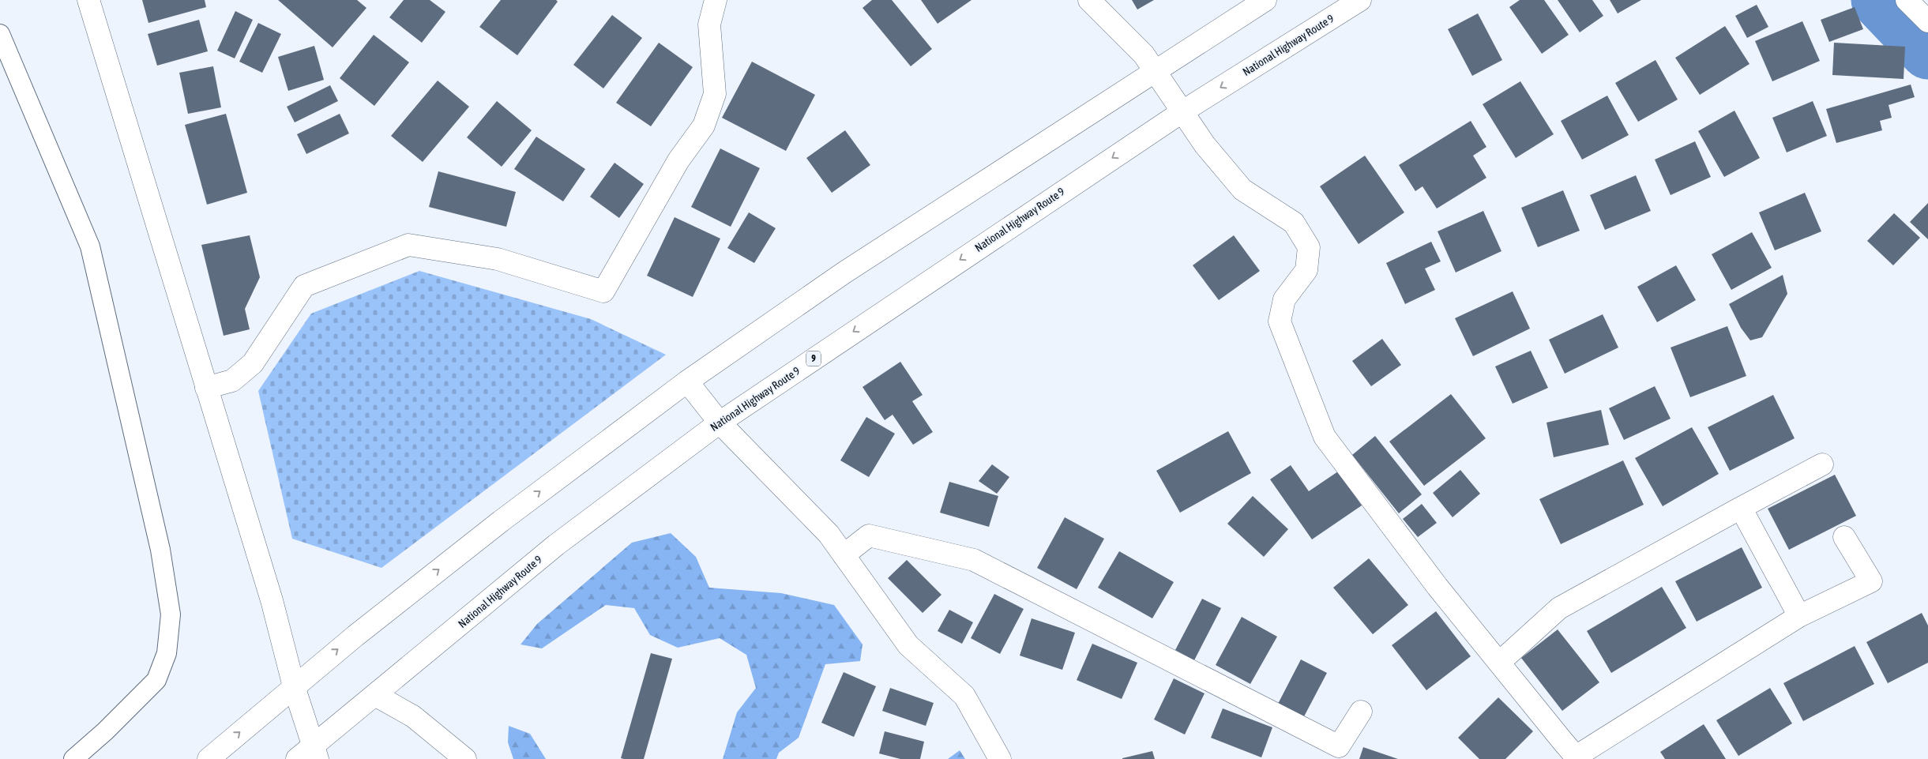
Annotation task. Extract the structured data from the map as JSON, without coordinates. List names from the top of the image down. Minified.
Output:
{"streets":{"main road":["National Highway Route 9","9"]}}
